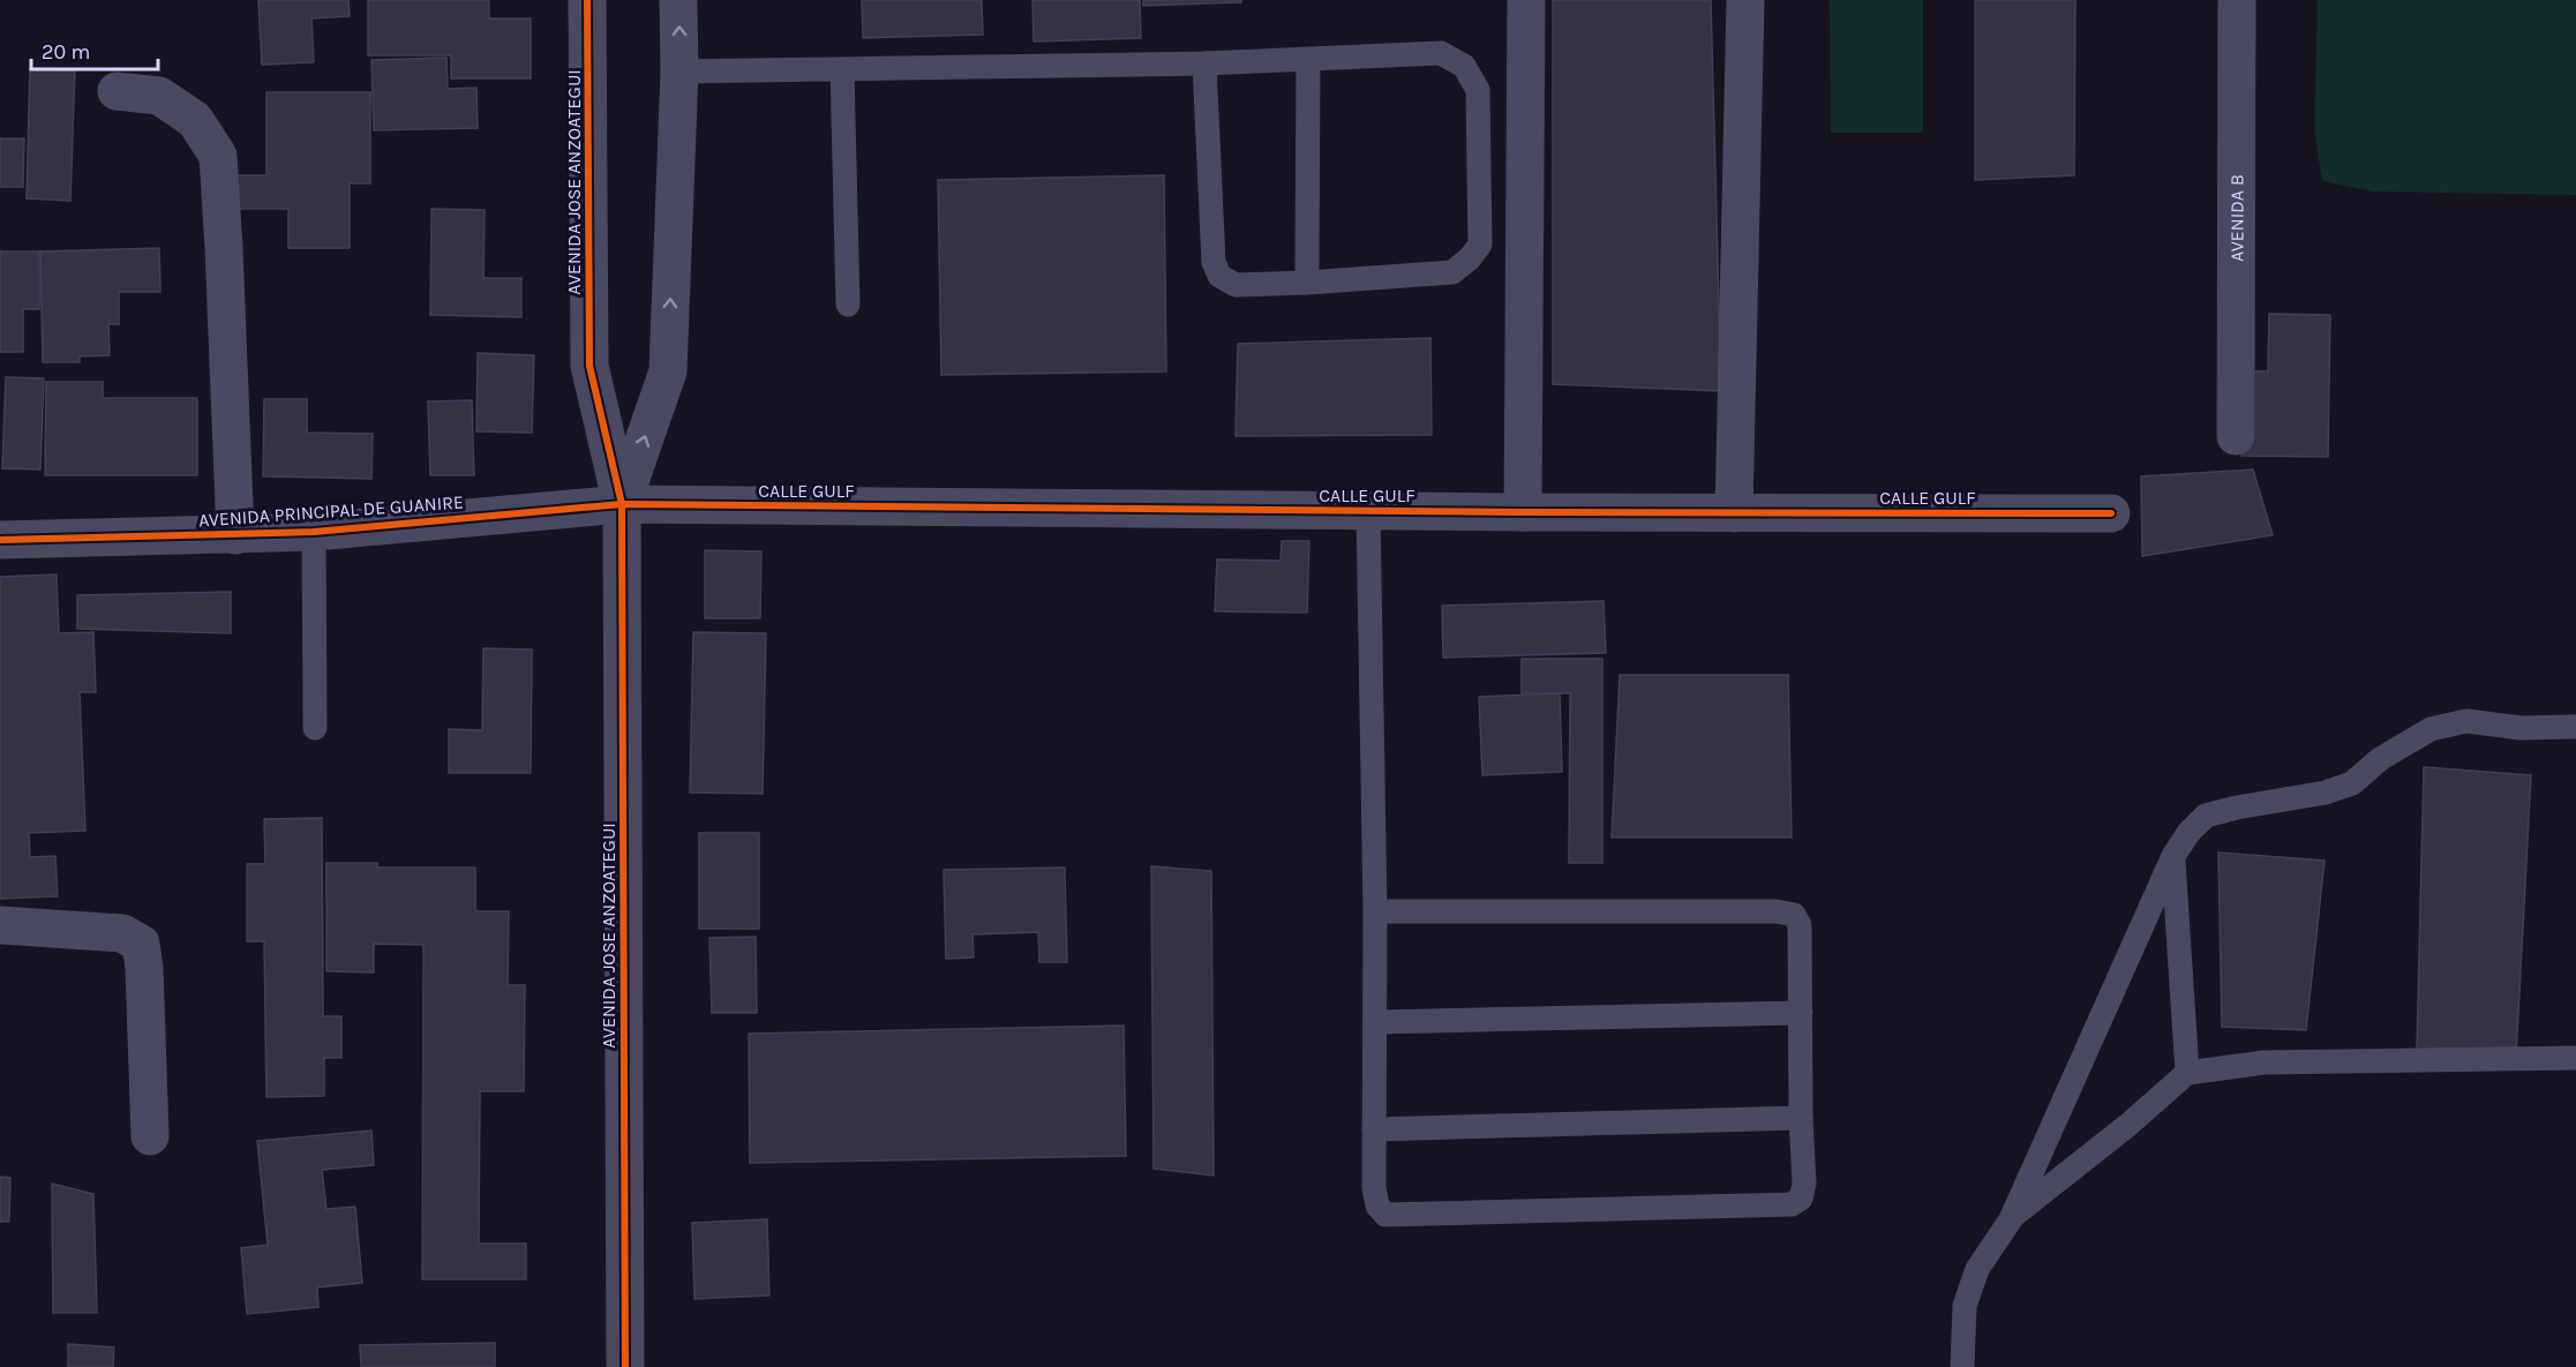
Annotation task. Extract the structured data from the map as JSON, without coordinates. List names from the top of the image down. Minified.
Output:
{"streets":{"street":["AVENIDA JOSE ANZOATEGUI","AVENIDA B","CALLE GULF","AVENIDA PRINCIPAL DE GUANIRE"]},"crossings":[["AVENIDA JOSE ANZOATEGUI","CALLE GULF"],["AVENIDA JOSE ANZOATEGUI","AVENIDA PRINCIPAL DE GUANIRE"],["CALLE GULF","AVENIDA PRINCIPAL DE GUANIRE"]],"scale_bar":"20 m"}
